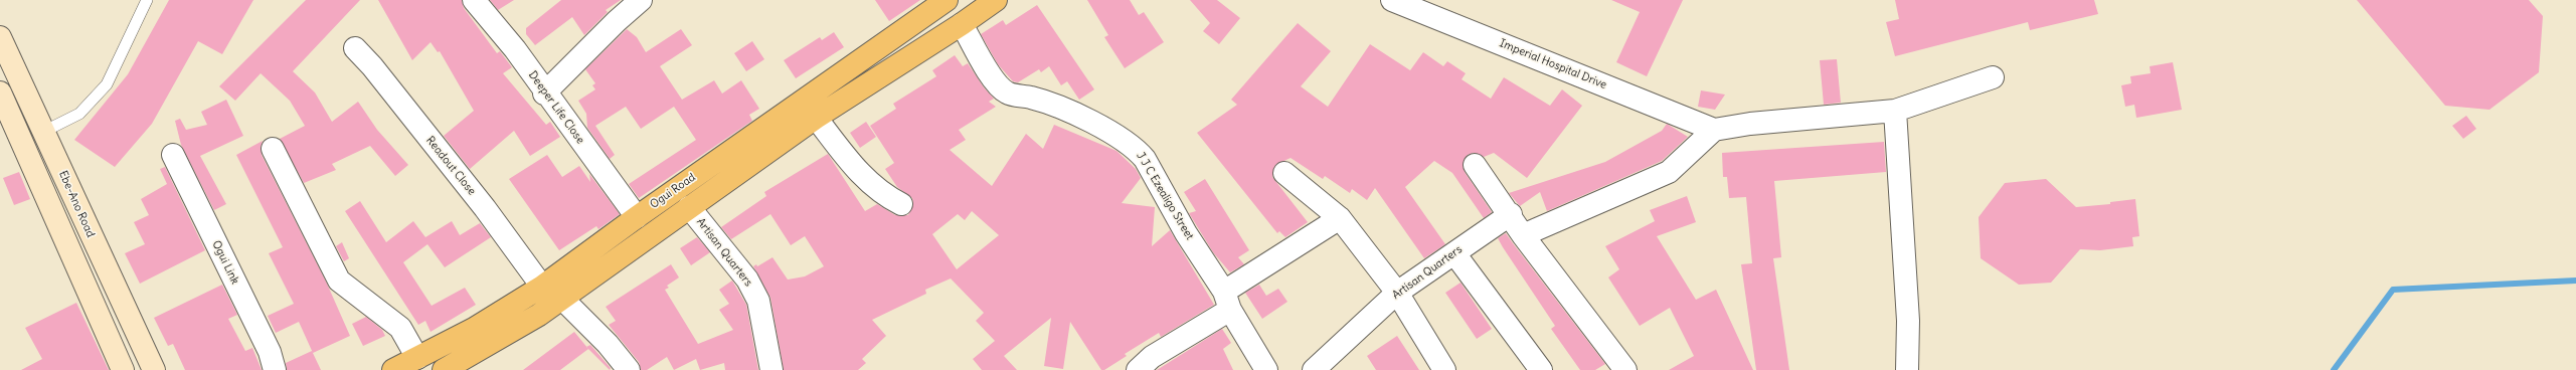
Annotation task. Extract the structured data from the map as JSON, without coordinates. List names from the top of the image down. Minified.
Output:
{"streets":{"main road":["Ogui Road","Ebe-Ano Road"],"street":["Imperial Hospital Drive","Deeper Life Close","Readout Close","J J C Ezealigo Street","Artisan Quarters","Ogui Link"]},"crossings":[["Deeper Life Close","Ogui Road"],["Readout Close","Ogui Road"],["Ogui Road","J J C Ezealigo Street"],["Ogui Road","Artisan Quarters"]]}
